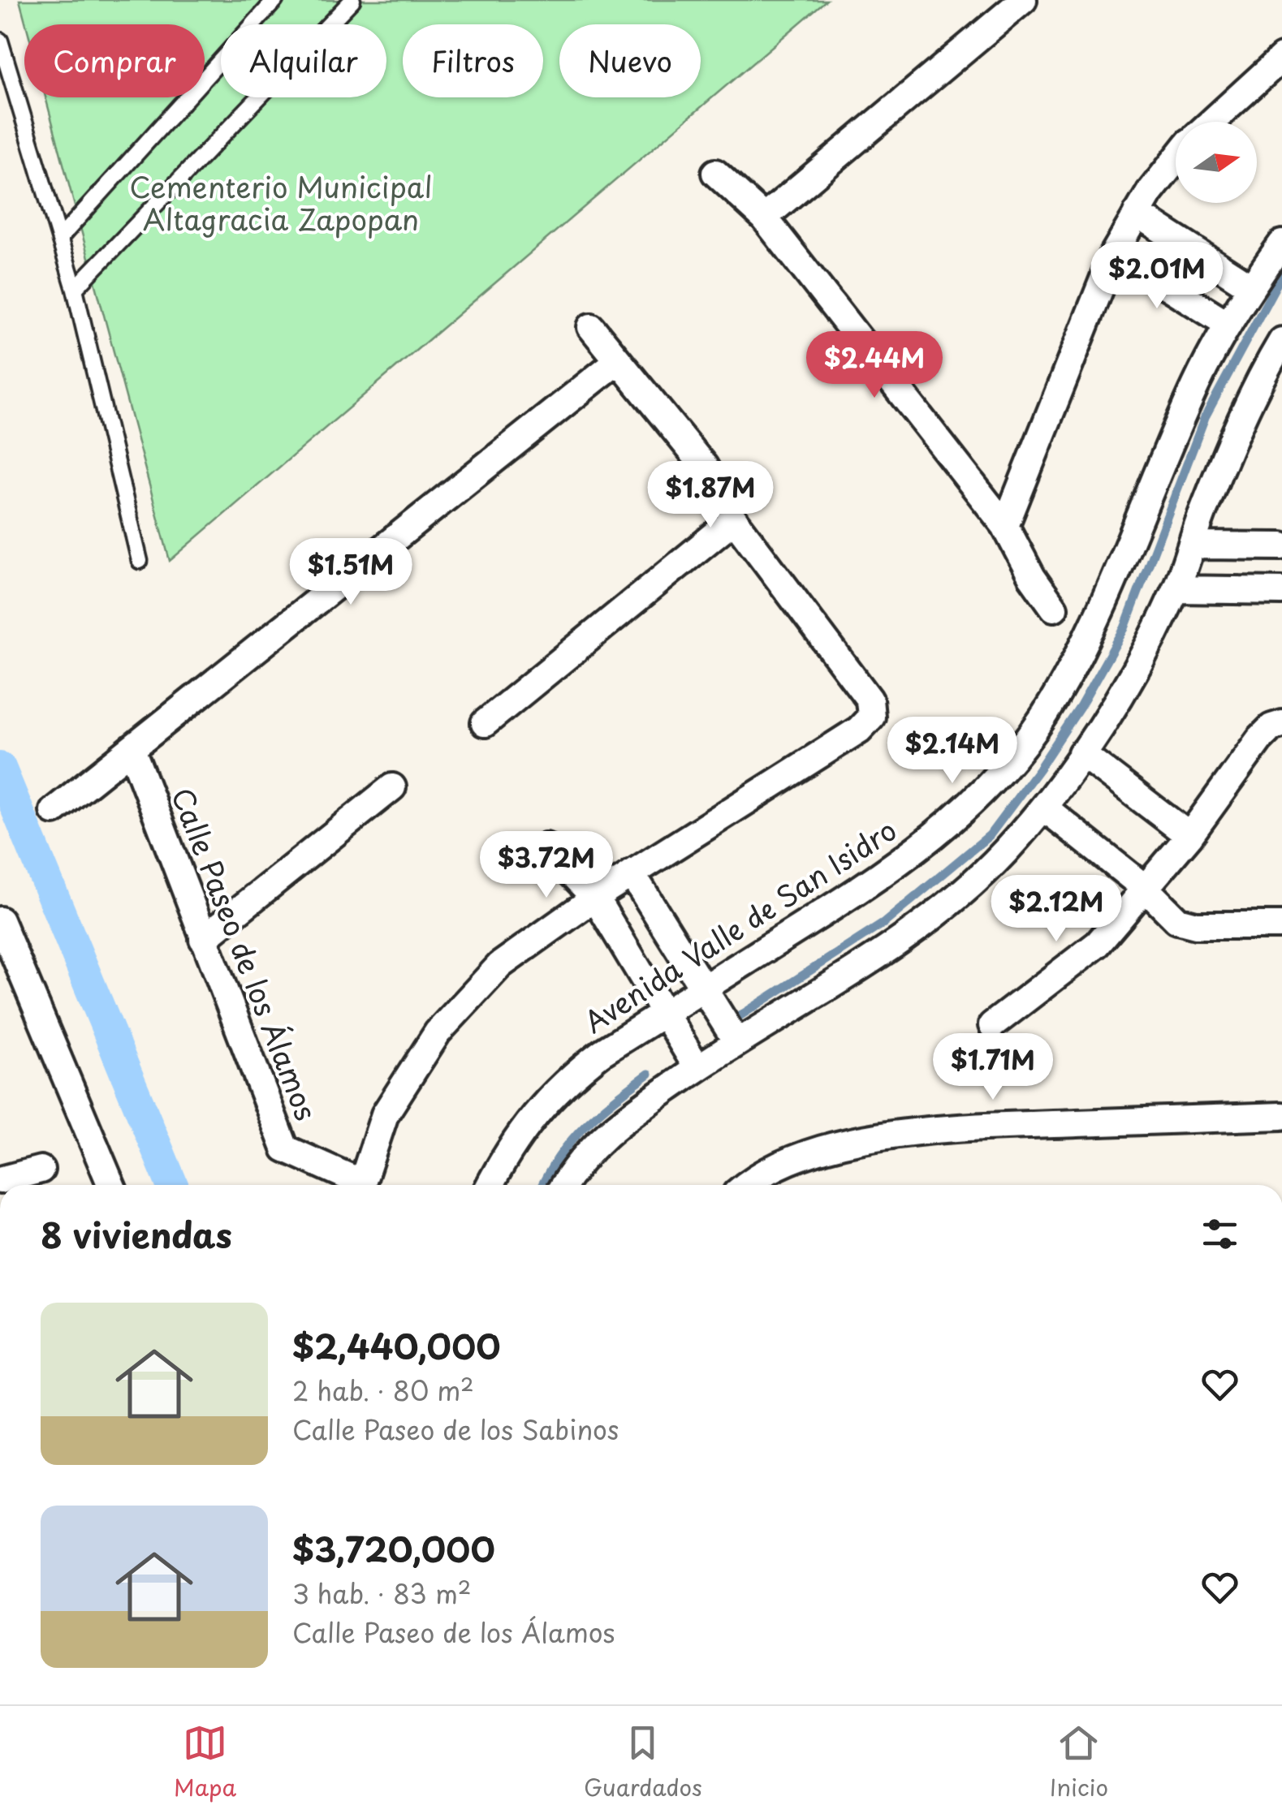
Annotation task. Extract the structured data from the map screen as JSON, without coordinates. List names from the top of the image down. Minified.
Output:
{"streets":{"street":["Avenida Valle de San Isidro","Calle Paseo de los Álamos"]},"parks":["Cementerio Municipal Altagracia Zapopan"],"north":"right","page":{"chip":["Comprar","Alquilar","Filtros","Nuevo"],"price":["$2.01M","$2.44M","$1.87M","$1.51M","$2.14M","$3.72M","$2.12M","$1.71M"],"heading":"8 viviendas","list":[{"name":"$2,440,000","note":"2 hab. · 80 m² · Calle Paseo de los Sabinos"},{"name":"$3,720,000","note":"3 hab. · 83 m² · Calle Paseo de los Álamos"}],"tabs":["Mapa","Guardados","Inicio"]}}
